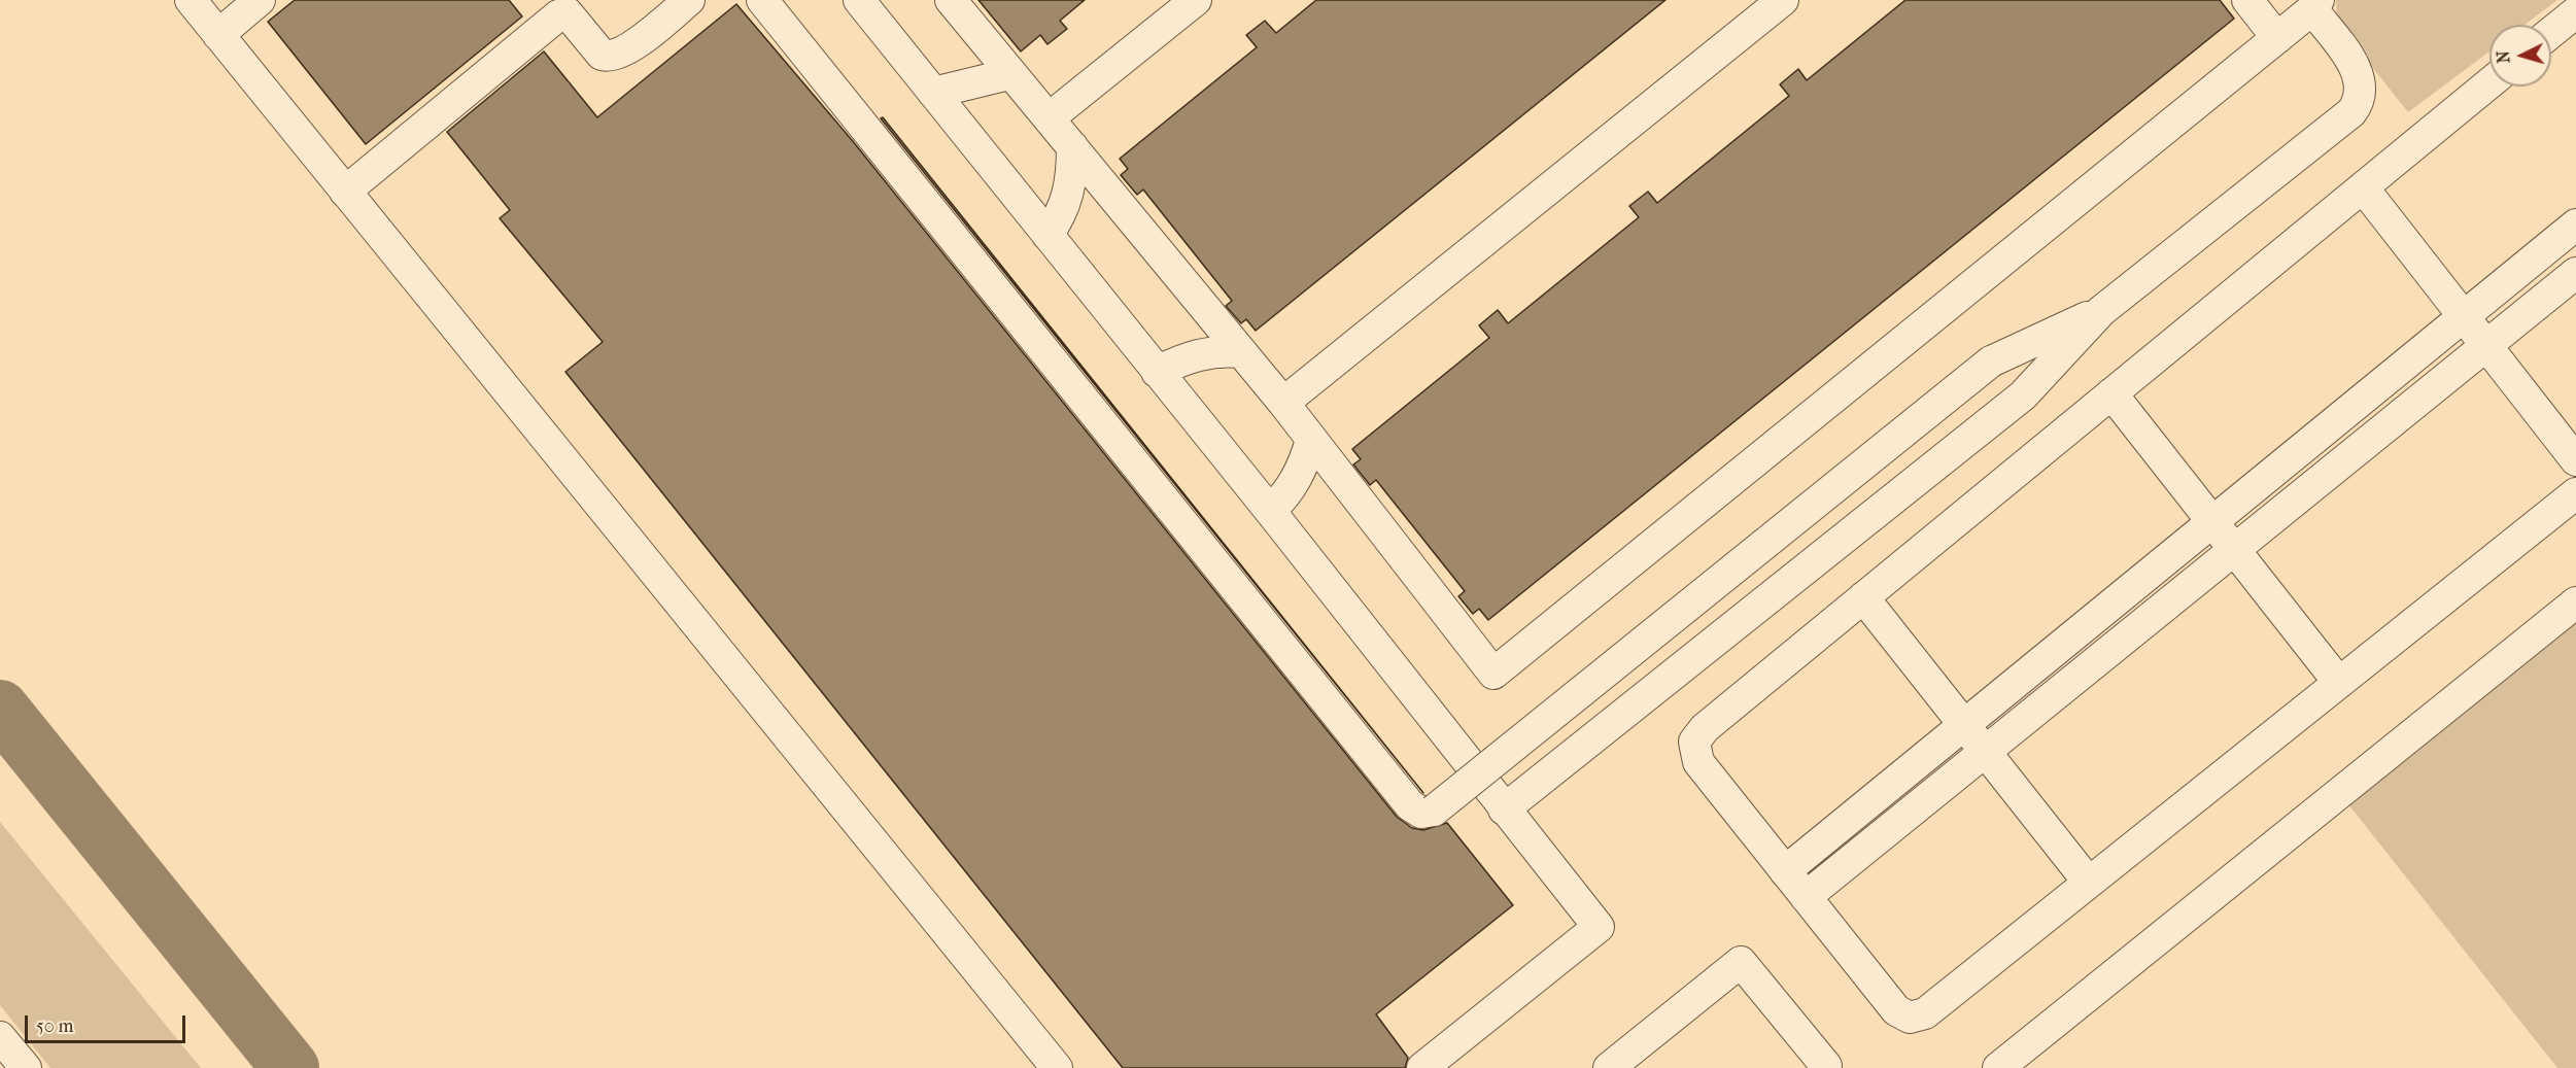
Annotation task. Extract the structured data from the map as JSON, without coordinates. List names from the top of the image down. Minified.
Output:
{"scale_bar":"50 m","north":"left"}
